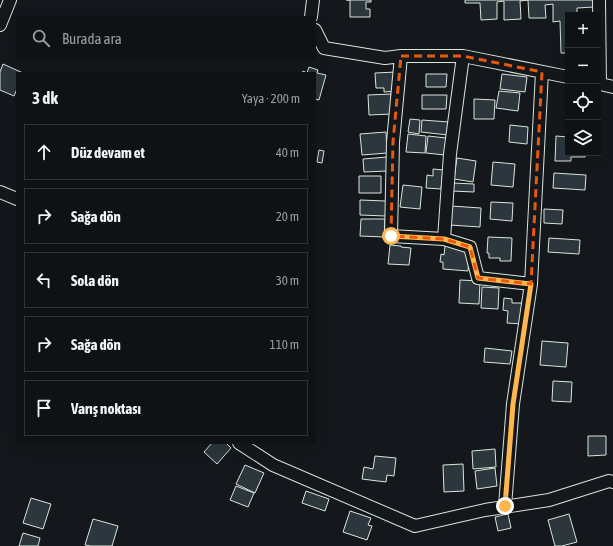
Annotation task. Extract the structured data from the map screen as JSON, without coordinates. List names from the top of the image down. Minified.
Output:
{"page":{"map_buttons":["+","−"],"search":"Burada ara","heading":["3 dk","Yaya · 200 m"],"list":[["Düz devam et","40 m"],["Sağa dön","20 m"],["Sola dön","30 m"],["Sağa dön","110 m"],"Varış noktası"]}}
